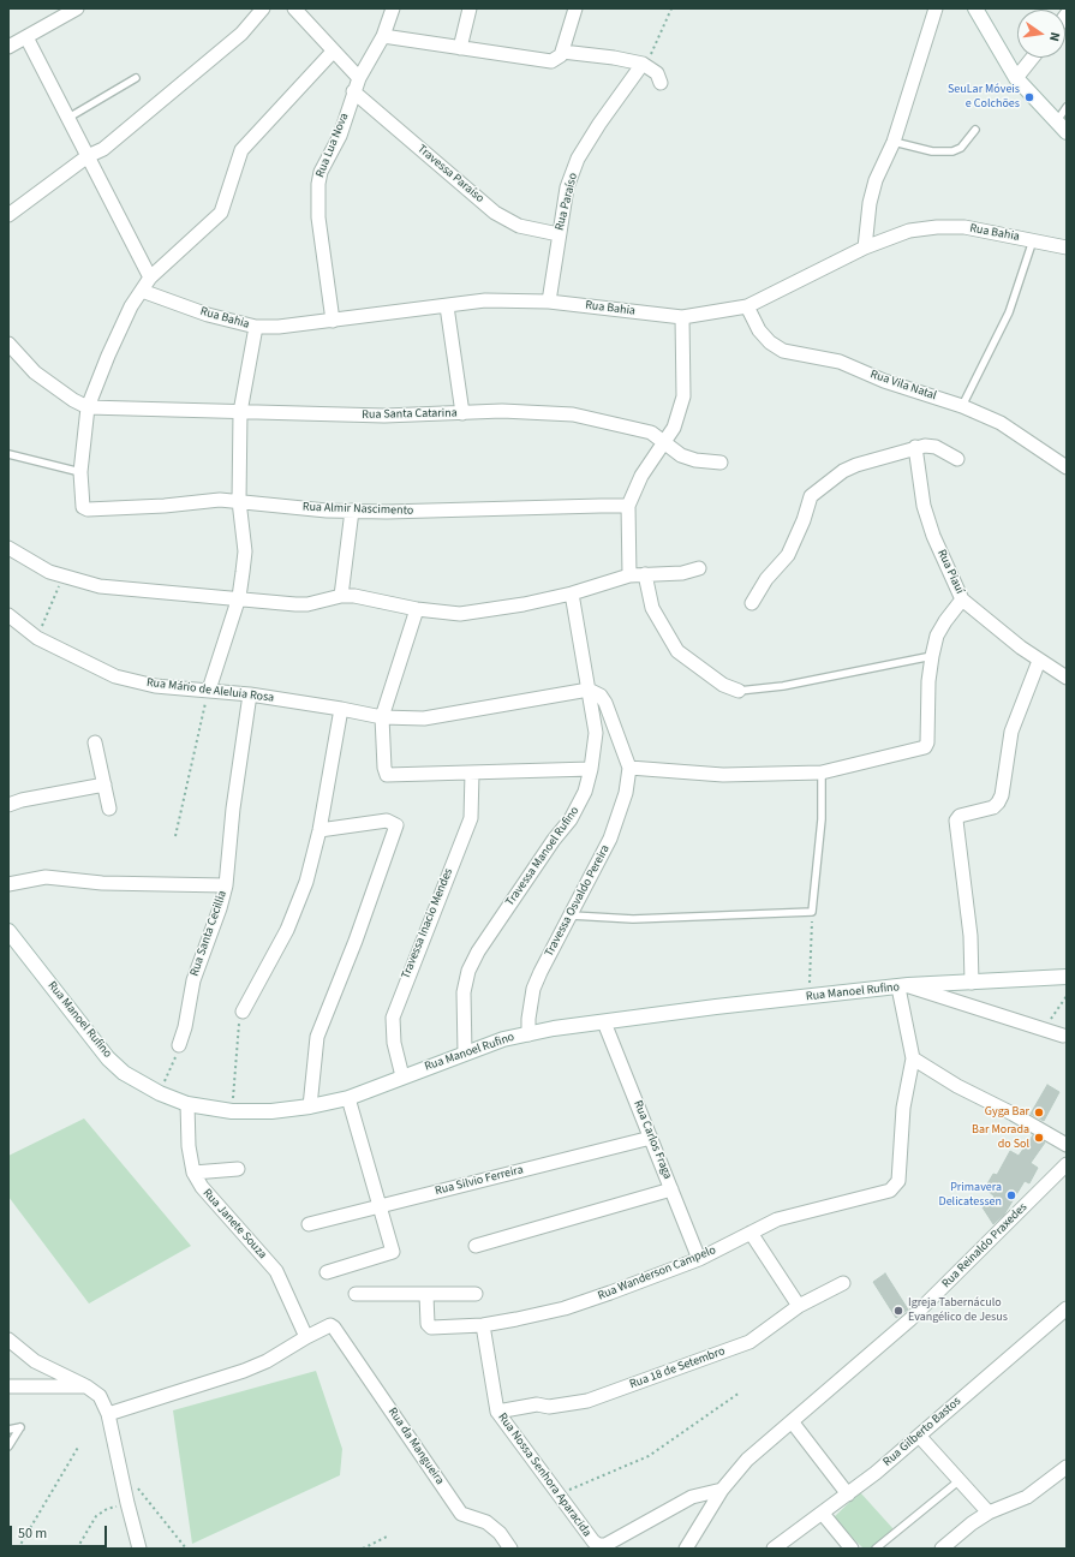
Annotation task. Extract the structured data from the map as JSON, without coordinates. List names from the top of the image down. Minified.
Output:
{"streets":{"main road":["Rua Manoel Rufino"],"street":["Rua Lua Nova","Travessa Paraíso","Rua Paraíso","Rua Bahia","Rua Vila Natal","Rua Santa Catarina","Rua Almir Nascimento","Rua Piauí","Rua Mário de Aleluia Rosa","Travessa Manoel Rufino","Travessa Osvaldo Pereira","Travessa Inacio Mendes","Rua Santa Cecillia","Rua Carlos Fraga","Rua Silvio Ferreira","Rua Janete Souza","Rua Reinaldo Praxedes","Rua Wanderson Campelo","Rua 18 de Setembro","Rua Gilberto Bastos","Rua da Mangueira","Rua Nossa Senhora Aparacida"]},"crossings":[["Rua Lua Nova","Travessa Paraíso"],["Rua Lua Nova","Rua Bahia"],["Travessa Paraíso","Rua Paraíso"],["Rua Paraíso","Rua Bahia"],["Rua Bahia","Rua Vila Natal"],["Rua Mário de Aleluia Rosa","Travessa Manoel Rufino"],["Rua Mário de Aleluia Rosa","Rua Santa Cecillia"],["Travessa Manoel Rufino","Rua Manoel Rufino"],["Travessa Osvaldo Pereira","Rua Manoel Rufino"],["Travessa Inacio Mendes","Rua Manoel Rufino"],["Rua Manoel Rufino","Rua Carlos Fraga"],["Rua Manoel Rufino","Rua Janete Souza"],["Rua Carlos Fraga","Rua Silvio Ferreira"],["Rua Carlos Fraga","Rua Wanderson Campelo"],["Rua Janete Souza","Rua da Mangueira"],["Rua Reinaldo Praxedes","Rua Nossa Senhora Aparacida"],["Rua Wanderson Campelo","Rua Nossa Senhora Aparacida"],["Rua 18 de Setembro","Rua Nossa Senhora Aparacida"]],"places":["SeuLar Móveis e Colchões","Gyga Bar","Bar Morada do Sol","Primavera Delicatessen","Igreja Tabernáculo Evangélico de Jesus"],"scale_bar":"50 m","north":"right"}
